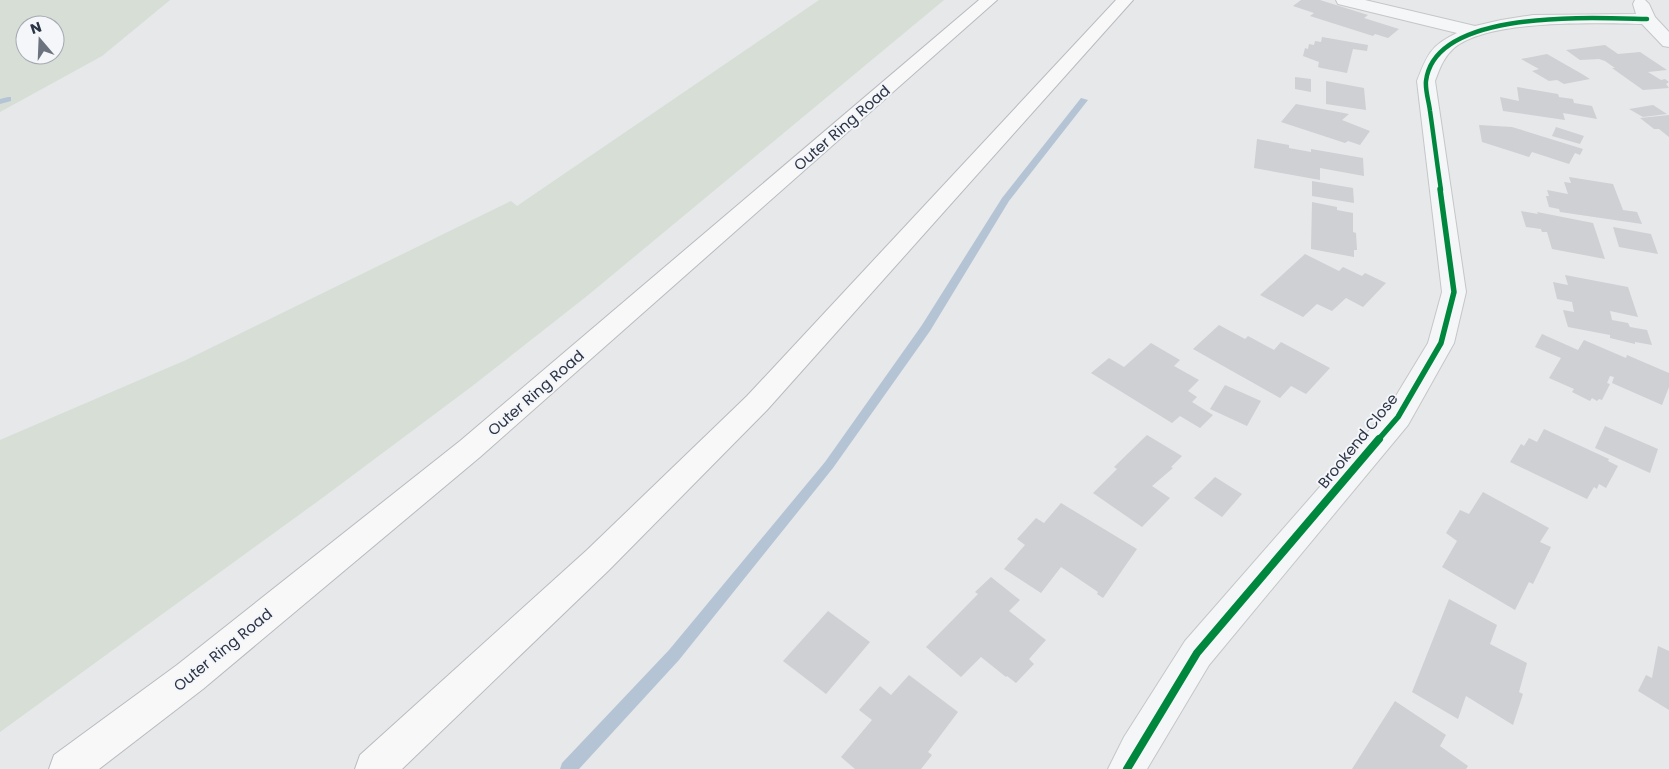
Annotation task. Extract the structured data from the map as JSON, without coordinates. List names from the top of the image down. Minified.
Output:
{"streets":{"highway":["Outer Ring Road"],"street":["Brookend Close"]},"north":"top"}
